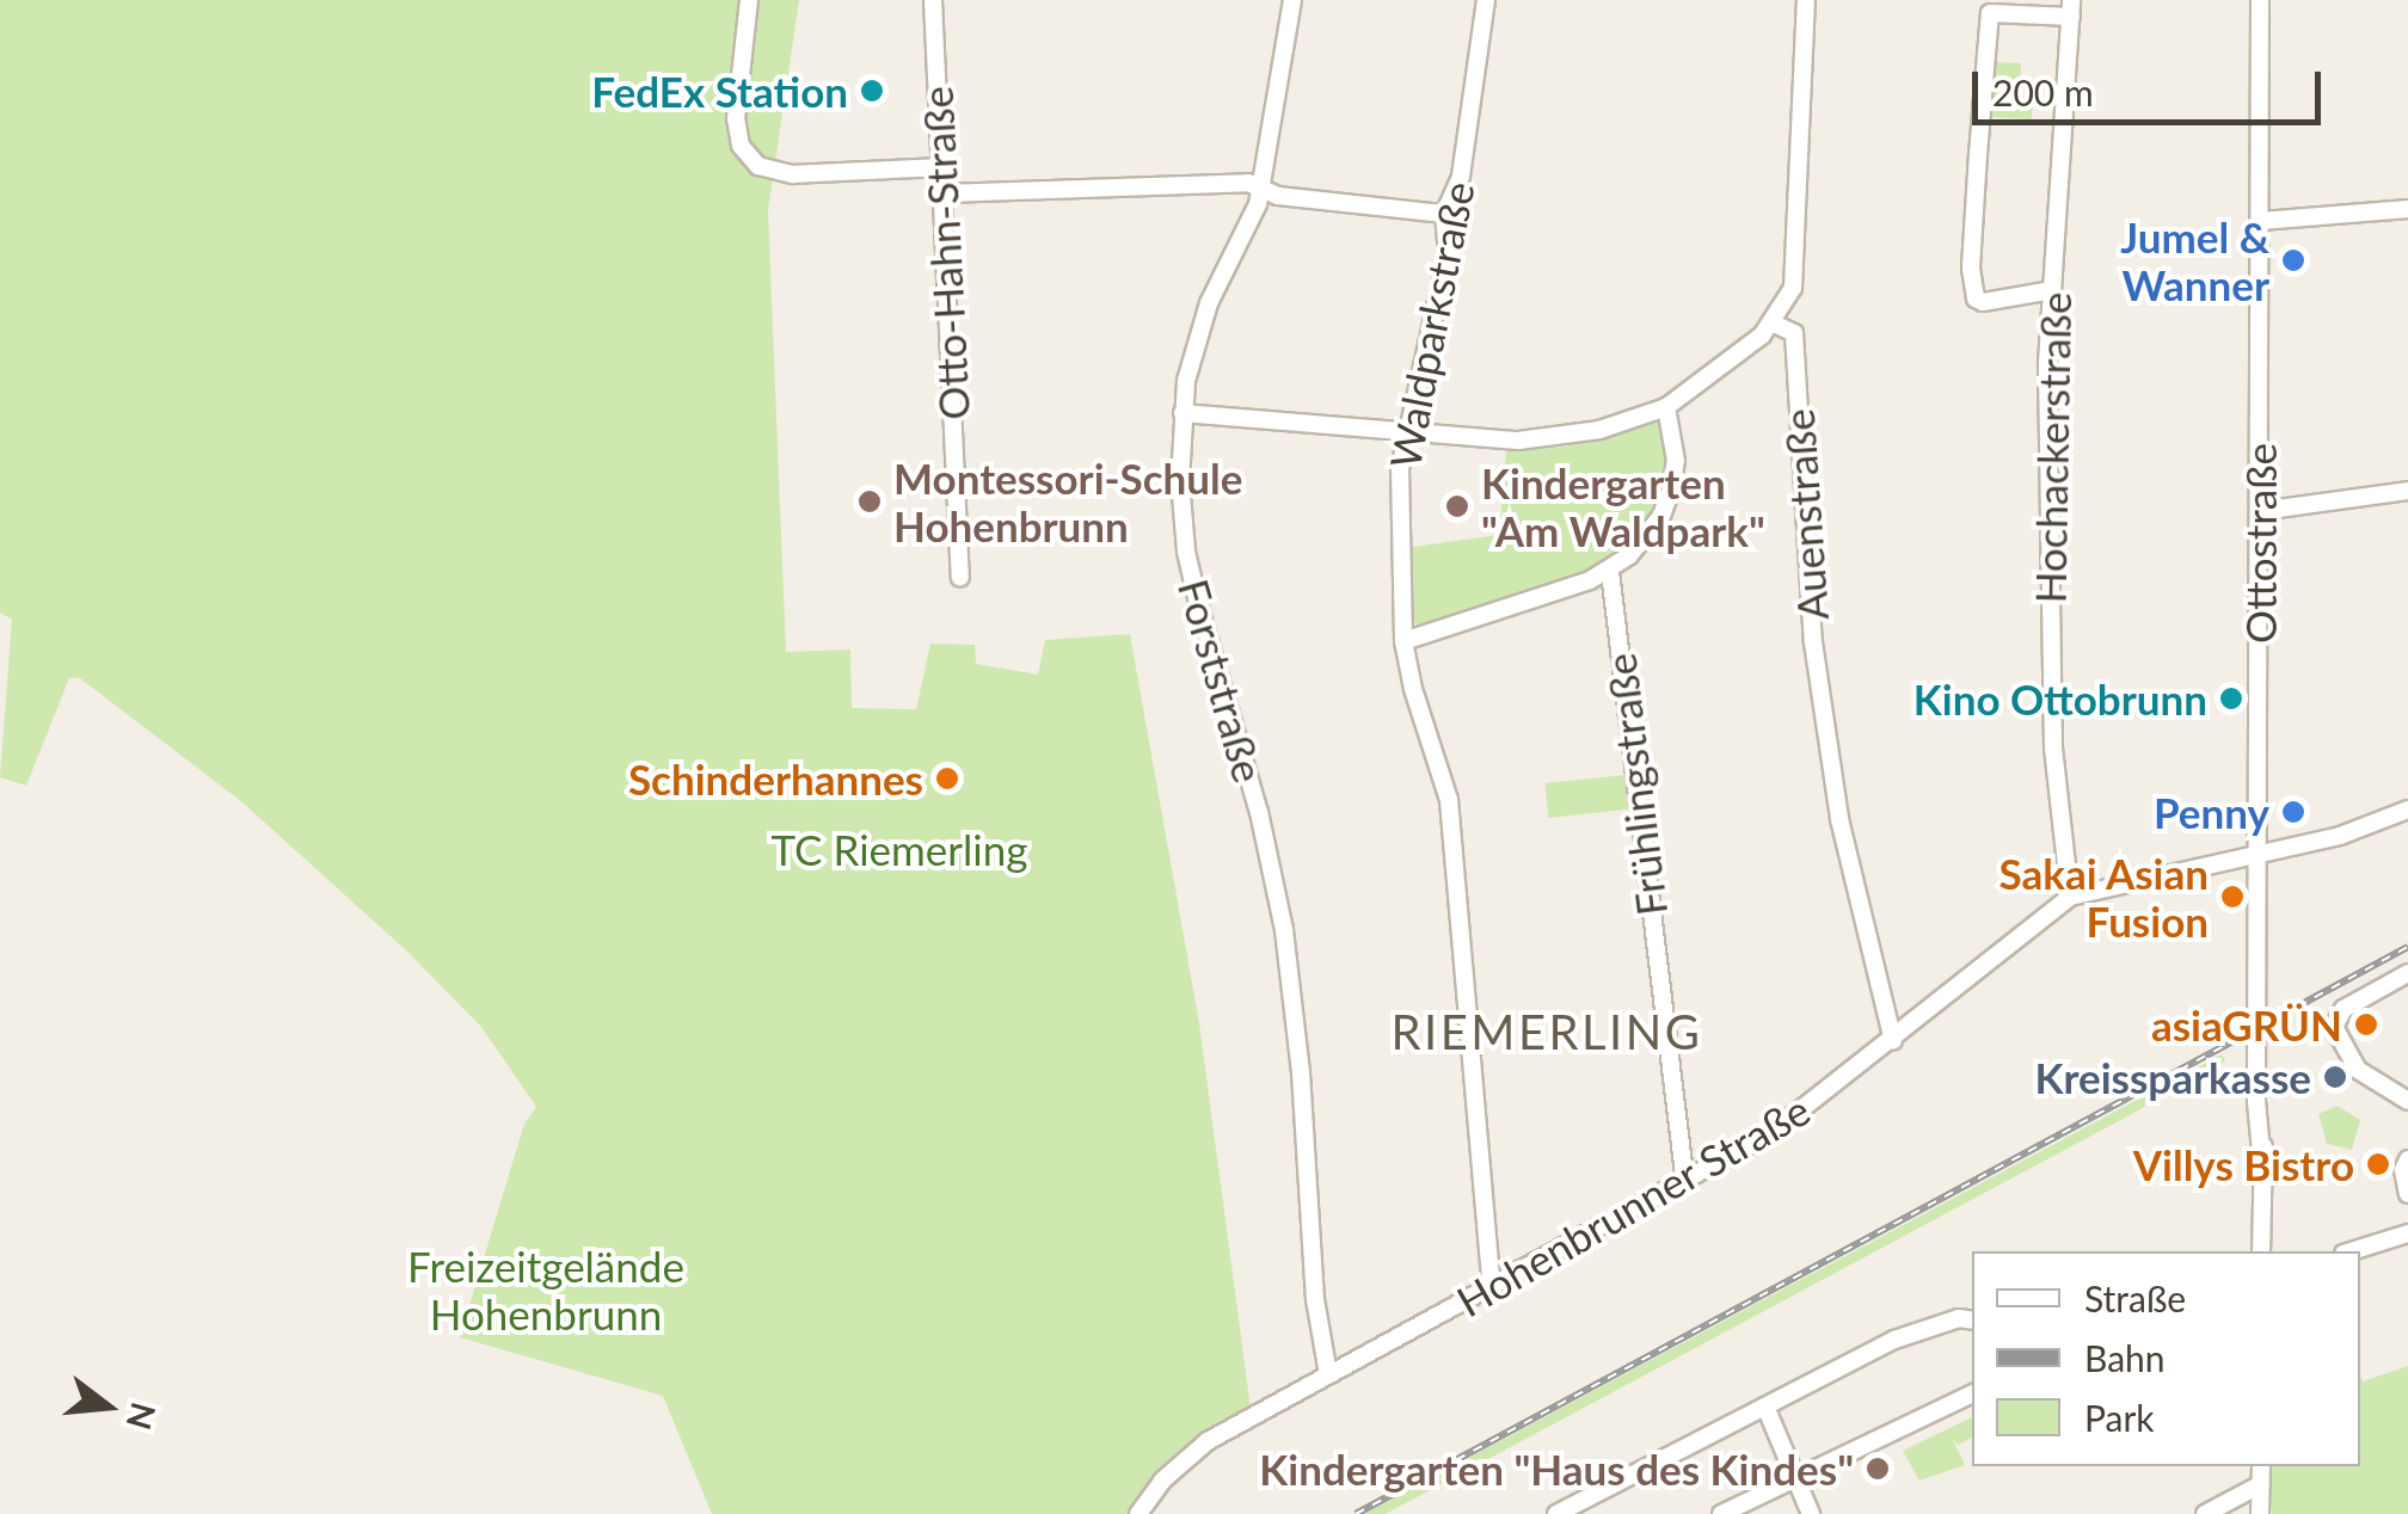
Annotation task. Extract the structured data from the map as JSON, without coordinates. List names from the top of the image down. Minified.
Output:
{"streets":{"street":["Otto-Hahn-Straße","Waldparkstraße","Hochackerstraße","Auenstraße","Ottostraße","Forststraße","Frühlingstraße","Hohenbrunner Straße"]},"crossings":[["Waldparkstraße","Hohenbrunner Straße"],["Hochackerstraße","Hohenbrunner Straße"],["Auenstraße","Hohenbrunner Straße"],["Ottostraße","Hohenbrunner Straße"],["Forststraße","Hohenbrunner Straße"],["Frühlingstraße","Hohenbrunner Straße"]],"districts":["RIEMERLING"],"parks":["TC Riemerling","Freizeitgelände Hohenbrunn"],"places":["FedEx Station","Jumel & Wanner","Montessori-Schule Hohenbrunn","Kindergarten \"Am Waldpark\"","Kino Ottobrunn","Schinderhannes","Penny","Sakai Asian Fusion","asiaGRÜN","Kreissparkasse","Villys Bistro","Kindergarten \"Haus des Kindes\""],"legend":["Straße","Bahn","Park"],"scale_bar":"200 m","north":"right"}
